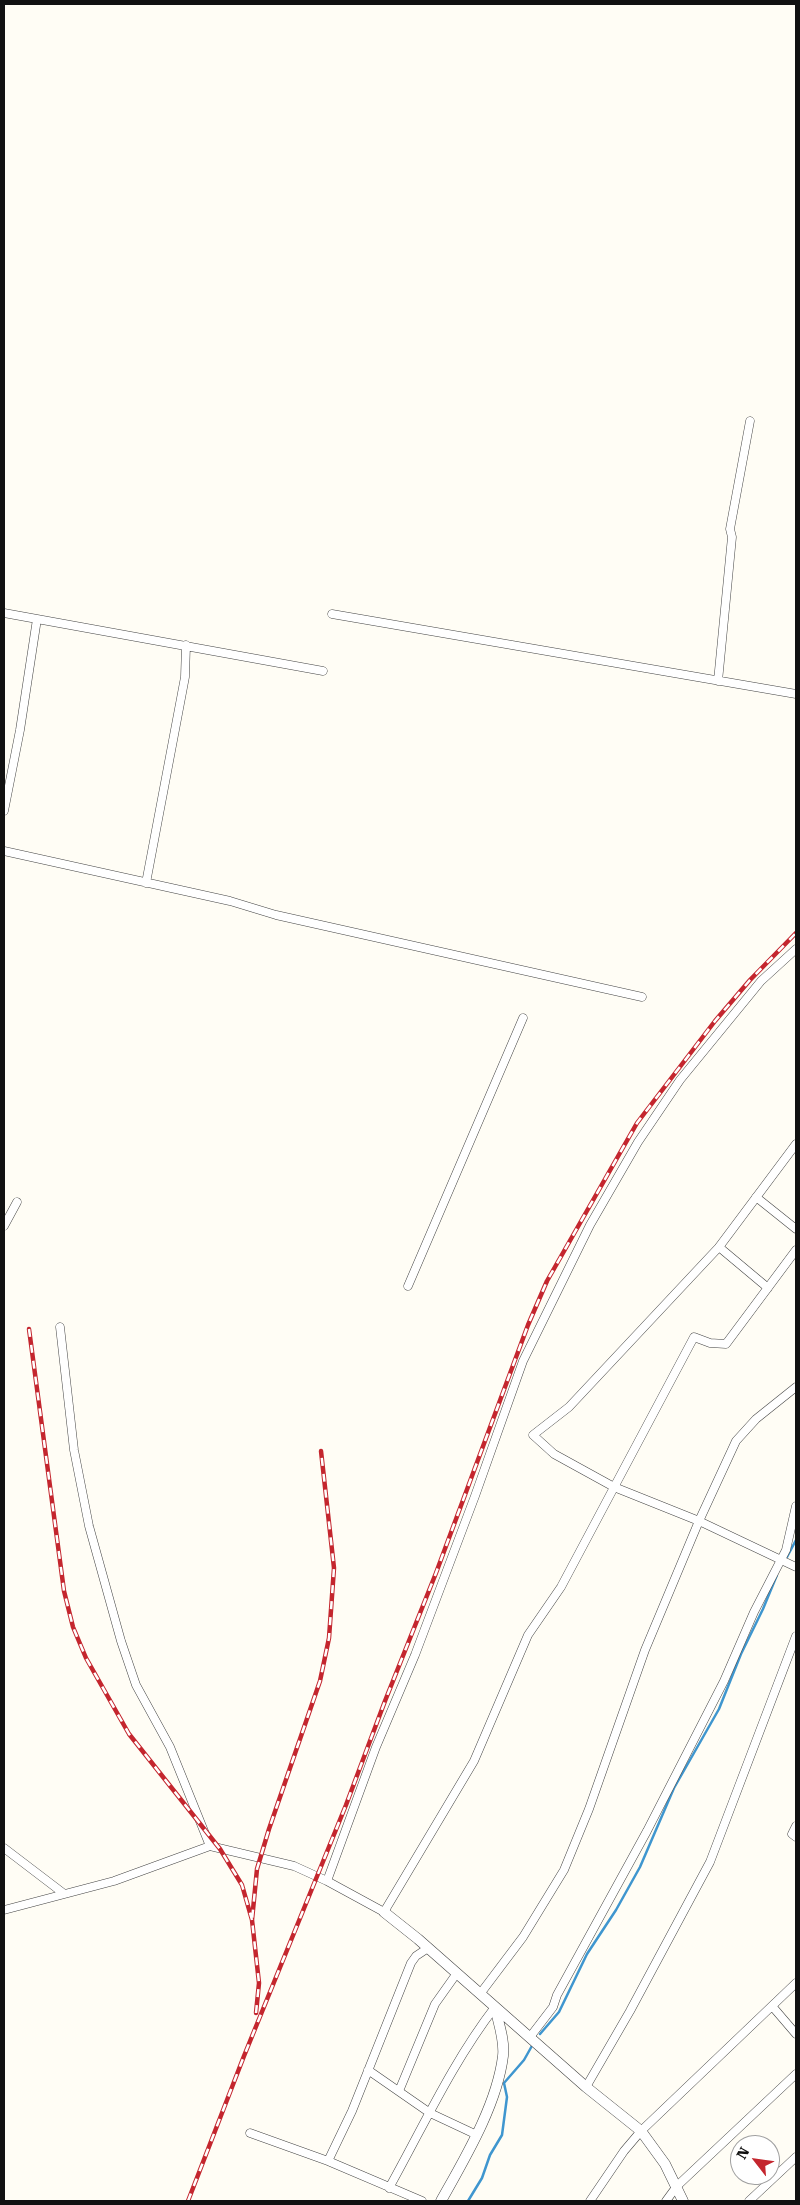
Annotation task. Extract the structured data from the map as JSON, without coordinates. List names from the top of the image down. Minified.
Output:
{"north":"top left"}
